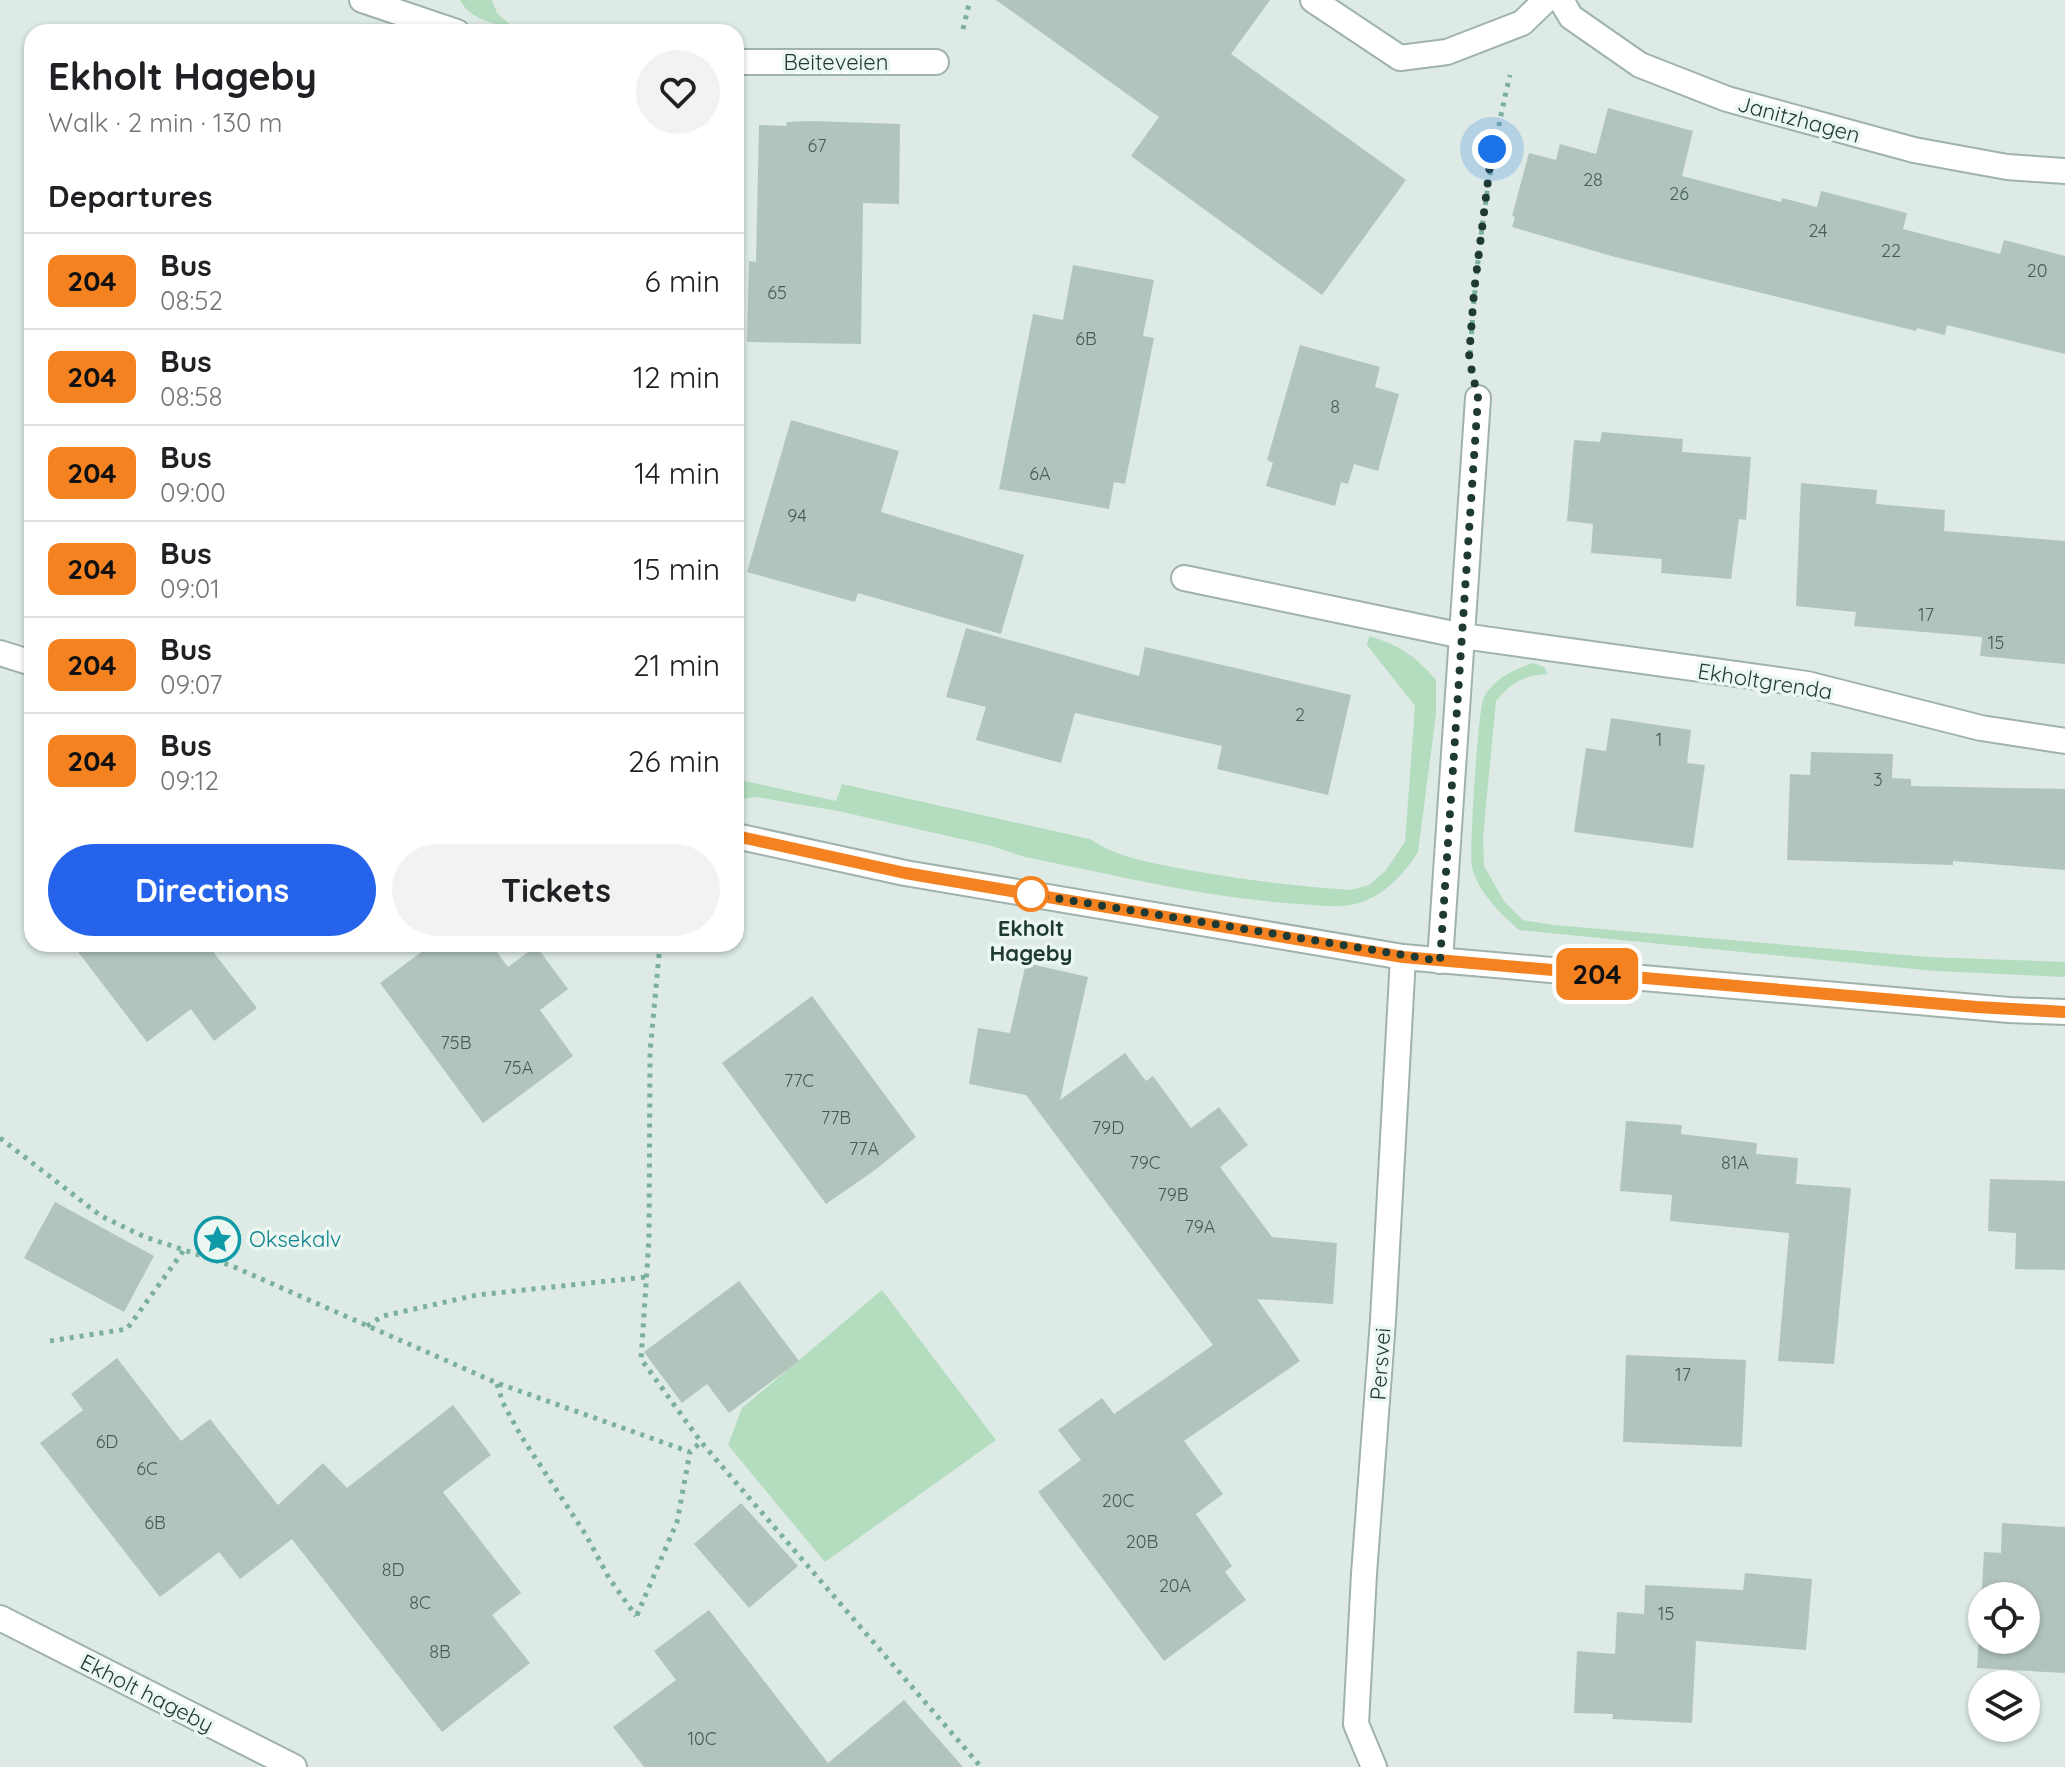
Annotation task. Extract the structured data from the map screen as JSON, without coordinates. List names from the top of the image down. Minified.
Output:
{"streets":{"street":["Beiteveien","Janitzhagen","Ekholtgrenda","Persvei","Ekholt hageby"]},"places":{"other":["Ekholt Hageby"],"place":["Oksekalv"]},"lines":["bus line 204"],"house_numbers":["67","28","26","24","22","20","65","6B","8","6A","94","17","15","2","1","3","75B","75A","77C","77B","79D","77A","79C","81A","79B","79A","17","6D","6C","20C","6B","20B","8D","20A","8C","15","8B","10C"],"page":{"on_map":"204","heading":[["Ekholt Hageby","Walk · 2 min · 130 m"],"Departures"],"list":[{"mark":"204","name":"Bus","note":"08:52","value":"6 min"},{"mark":"204","name":"Bus","note":"08:58","value":"12 min"},{"mark":"204","name":"Bus","note":"09:00","value":"14 min"},{"mark":"204","name":"Bus","note":"09:01","value":"15 min"},{"mark":"204","name":"Bus","note":"09:07","value":"21 min"},{"mark":"204","name":"Bus","note":"09:12","value":"26 min"}],"buttons":["Directions","Tickets"]}}
